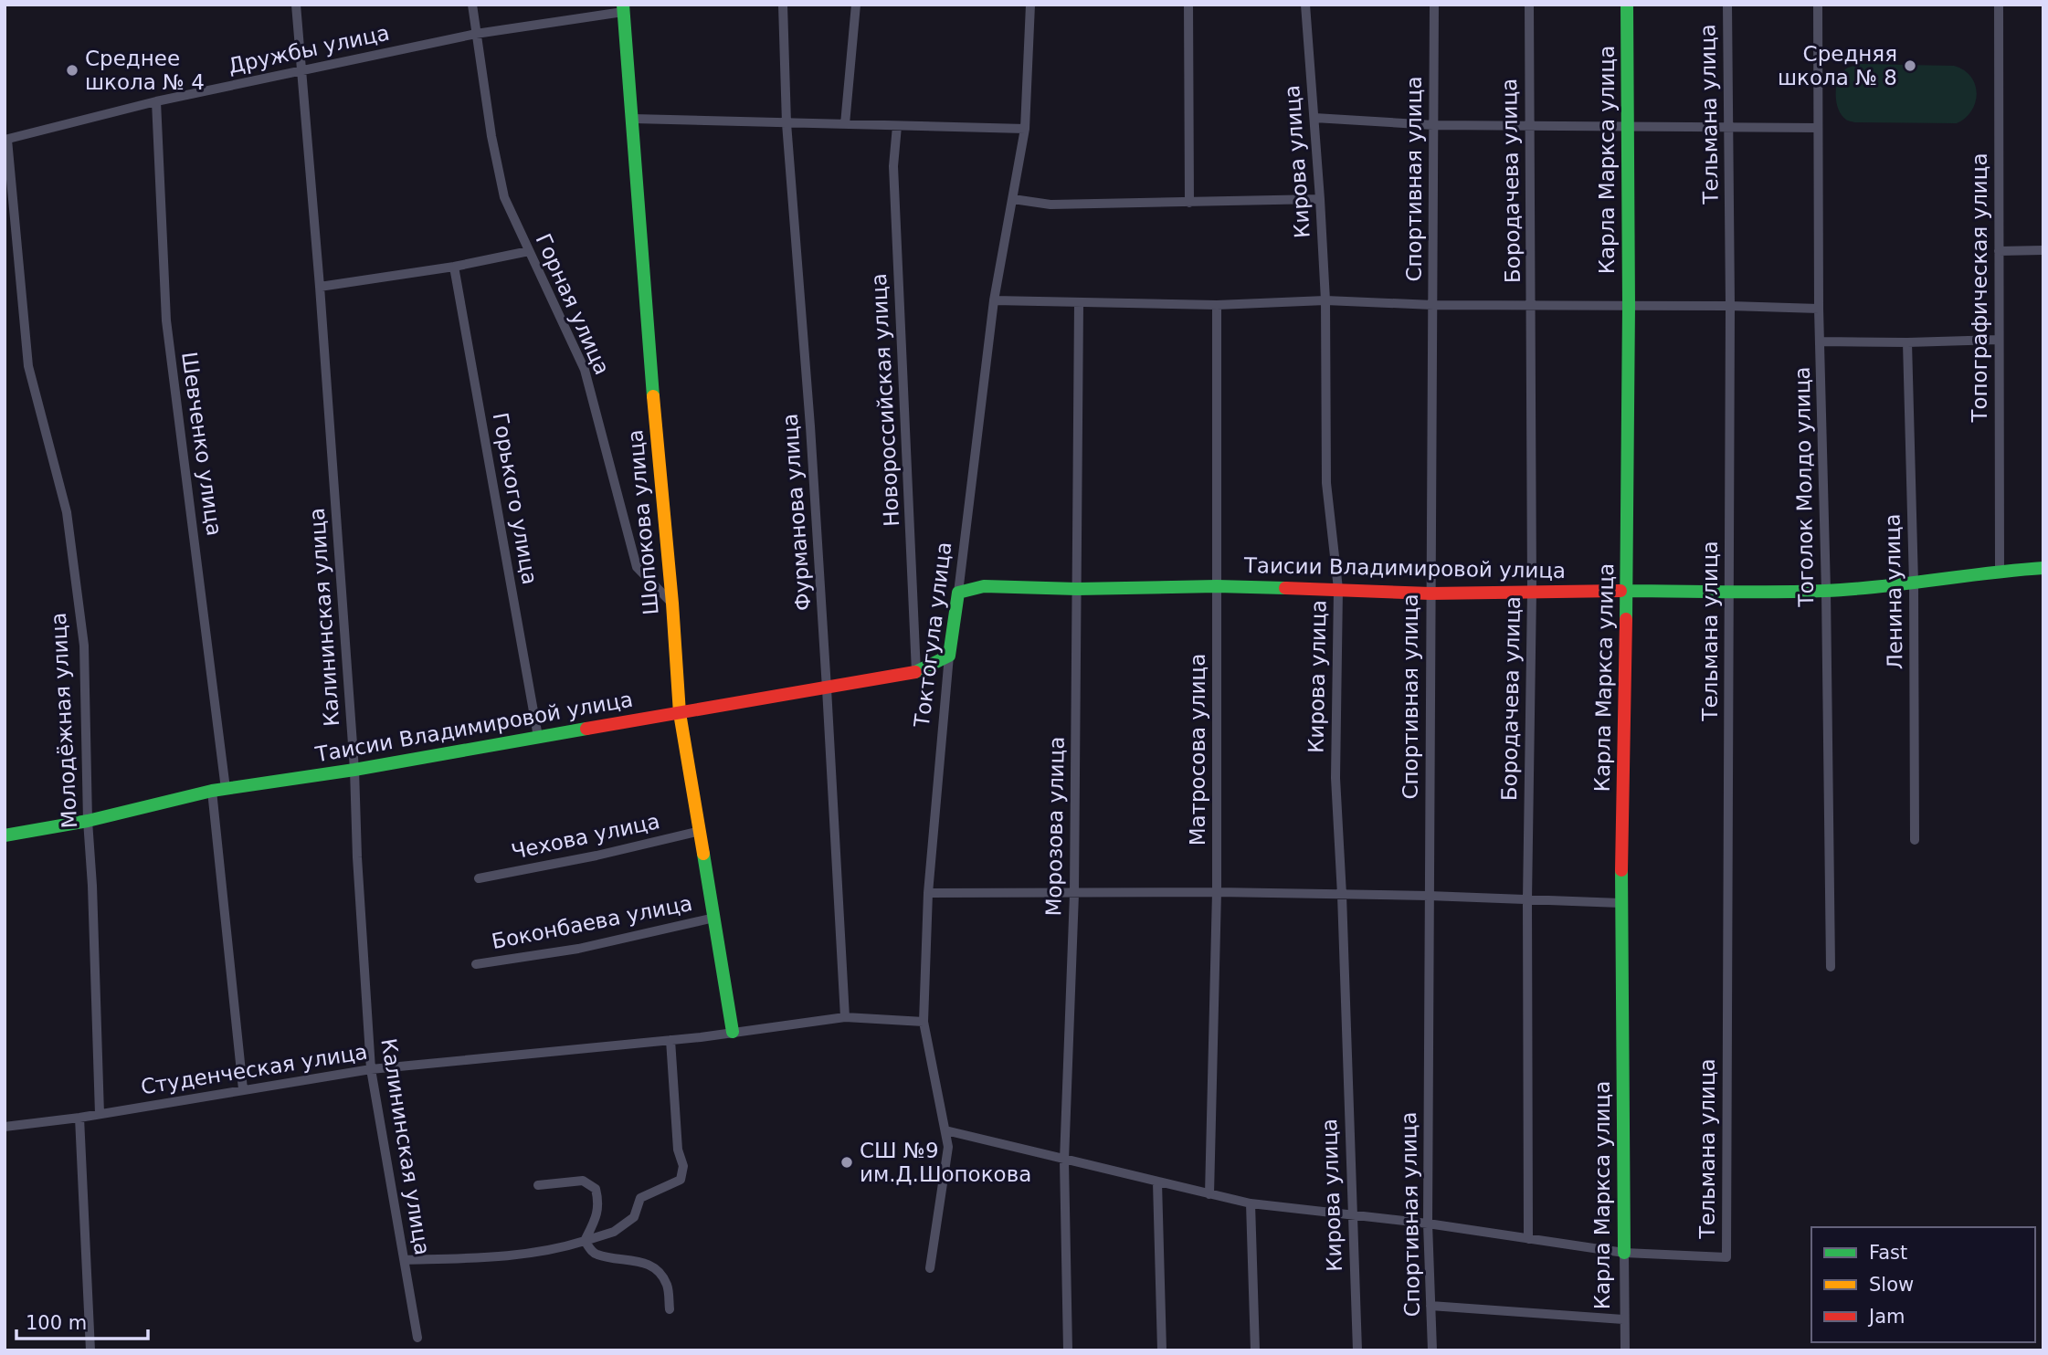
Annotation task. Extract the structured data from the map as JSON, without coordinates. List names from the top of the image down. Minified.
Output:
{"streets":{"street":["Дружбы улица","Тельмана улица","Карла Маркса улица","Кирова улица","Спортивная улица","Бородачева улица","Топографическая улица","Горная улица","Новороссийская улица","Шевченко улица","Тоголок Молдо улица","Горького улица","Фурманова улица","Шопокова улица","Таисии Владимировой улица","Ленина улица","Калининская улица","Токтогула улица","Молодёжная улица","Матросова улица","Морозова улица","Чехова улица","Боконбаева улица","Студенческая улица"]},"crossings":[["Дружбы улица","Горная улица"],["Дружбы улица","Шевченко улица"],["Дружбы улица","Шопокова улица"],["Дружбы улица","Калининская улица"],["Дружбы улица","Молодёжная улица"],["Тельмана улица","Карла Маркса улица"],["Тельмана улица","Таисии Владимировой улица"],["Карла Маркса улица","Таисии Владимировой улица"],["Кирова улица","Таисии Владимировой улица"],["Спортивная улица","Таисии Владимировой улица"],["Бородачева улица","Таисии Владимировой улица"],["Топографическая улица","Таисии Владимировой улица"],["Горная улица","Шопокова улица"],["Новороссийская улица","Таисии Владимировой улица"],["Шевченко улица","Таисии Владимировой улица"],["Шевченко улица","Студенческая улица"],["Тоголок Молдо улица","Таисии Владимировой улица"],["Горького улица","Таисии Владимировой улица"],["Фурманова улица","Таисии Владимировой улица"],["Шопокова улица","Таисии Владимировой улица"],["Шопокова улица","Чехова улица"],["Шопокова улица","Боконбаева улица"],["Шопокова улица","Студенческая улица"],["Таисии Владимировой улица","Ленина улица"],["Таисии Владимировой улица","Калининская улица"],["Таисии Владимировой улица","Токтогула улица"],["Таисии Владимировой улица","Молодёжная улица"],["Таисии Владимировой улица","Матросова улица"],["Таисии Владимировой улица","Морозова улица"],["Калининская улица","Студенческая улица"],["Молодёжная улица","Студенческая улица"]],"places":["Средняя школа № 8","Среднее школа № 4","СШ №9 им.Д.Шопокова"],"legend":["Fast","Slow","Jam"],"scale_bar":"100 m"}
